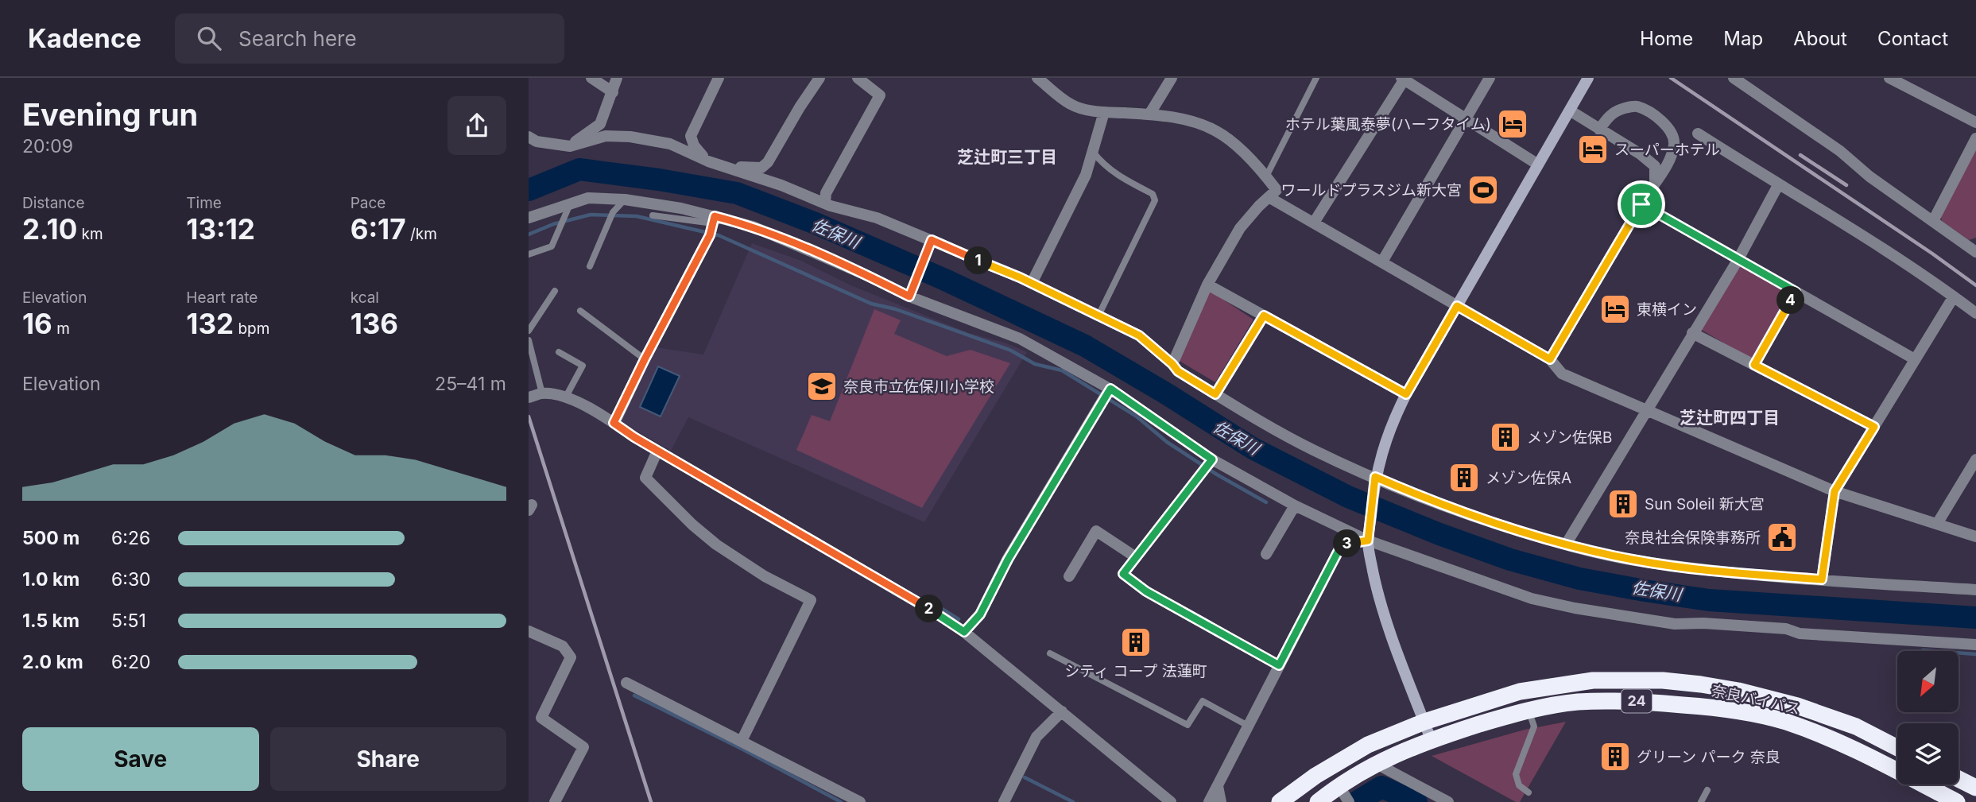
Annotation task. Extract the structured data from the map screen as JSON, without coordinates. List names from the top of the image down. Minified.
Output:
{"streets":{"highway":["奈良バイパス","24"]},"districts":["芝辻町三丁目","芝辻町四丁目"],"water":["佐保川"],"places":{"hotel":["ホテル葉風泰夢(ハーフタイム)","スーパーホテル","東横イン"],"sports":["ワールドプラスジム新大宮"],"school or university":["奈良市立佐保川小学校"],"building":["メゾン佐保B","メゾン佐保A","Sun Soleil 新大宮","シティ コープ 法蓮町","グリーン パーク 奈良"],"public building":["奈良社会保険事務所"]},"north":"bottom left","page":{"header":"Kadence","search":"Search here","nav":["Home","Map","About","Contact"],"heading":["Evening run","20:09"],"stats":[["Distance","2.10 km"],["Time","13:12"],["Pace","6:17 /km"],["Elevation","16 m"],["Heart rate","132 bpm"],["kcal","136"]],"pins":["1","4","3","2"],"chart":["Elevation","25–41 m"],"list":[{"name":"500 m","note":"6:26"},{"name":"1.0 km","note":"6:30"},{"name":"1.5 km","note":"5:51"},{"name":"2.0 km","note":"6:20"}],"buttons":["Save","Share"]}}
